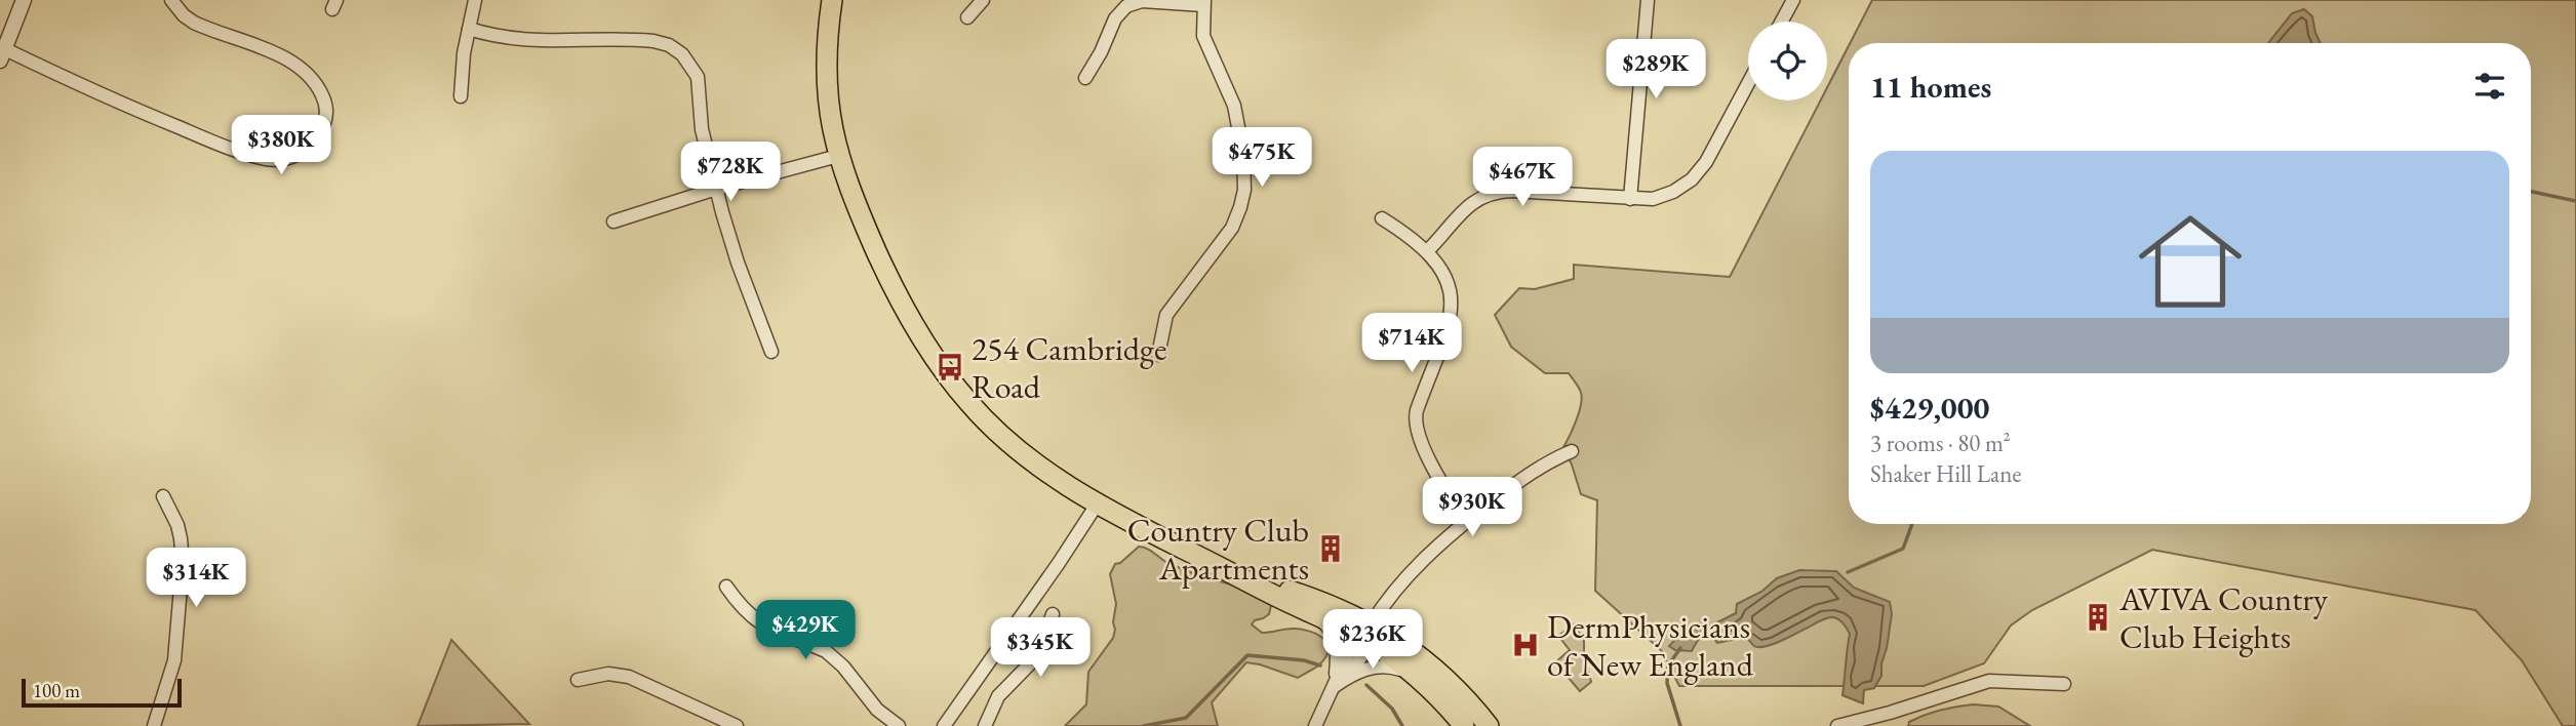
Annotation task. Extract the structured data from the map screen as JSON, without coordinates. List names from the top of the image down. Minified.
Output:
{"places":{"bus stop":["254 Cambridge Road"],"building":["Country Club Apartments","AVIVA Country Club Heights"],"hospital":["DermPhysicians of New England"]},"scale_bar":"100 m","page":{"price":["$289K","$380K","$475K","$728K","$467K","$714K","$930K","$314K","$429K","$236K","$345K"],"heading":"11 homes","list":[{"name":"$429,000","note":"3 rooms · 80 m² · Shaker Hill Lane"}],"scale":"100 m"}}
